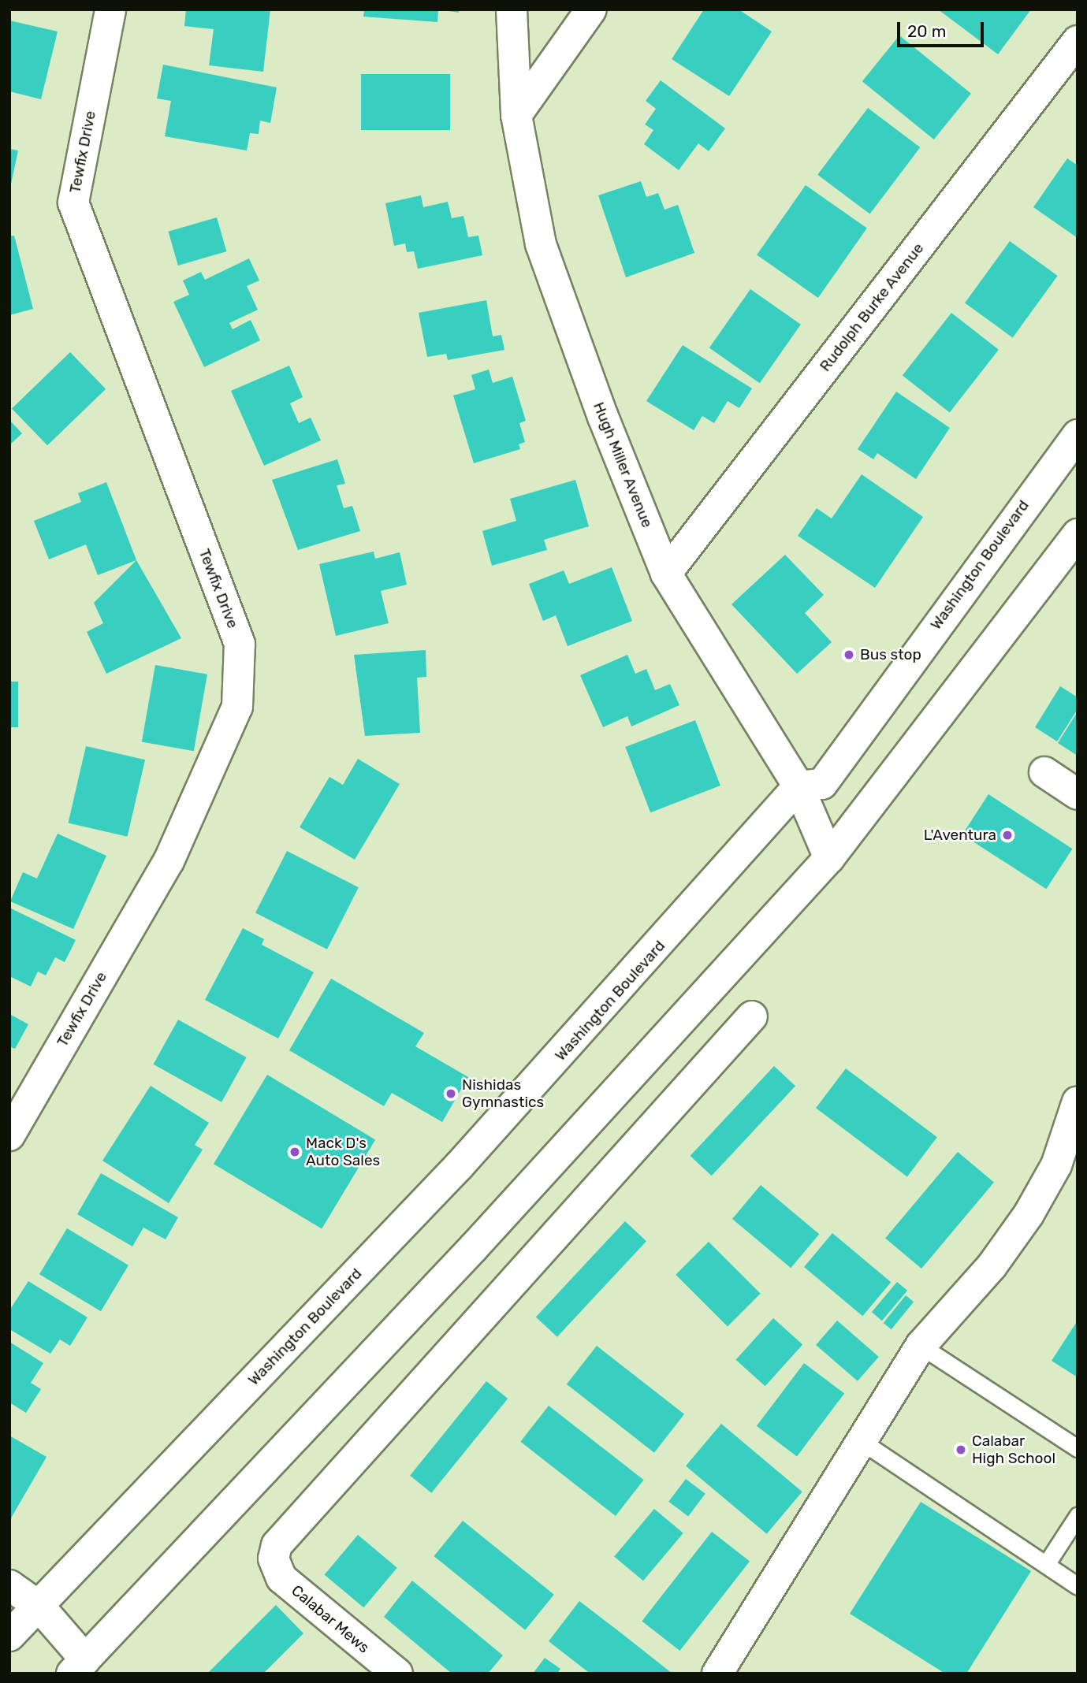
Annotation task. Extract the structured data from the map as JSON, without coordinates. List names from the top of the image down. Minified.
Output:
{"streets":{"main road":["Tewfix Drive","Rudolph Burke Avenue","Hugh Miller Avenue","Washington Boulevard","Calabar Mews"]},"crossings":[["Rudolph Burke Avenue","Hugh Miller Avenue"],["Hugh Miller Avenue","Washington Boulevard"]],"places":["Bus stop","L'Aventura","Nishidas Gymnastics","Mack D's Auto Sales","Calabar High School"],"scale_bar":"20 m"}
